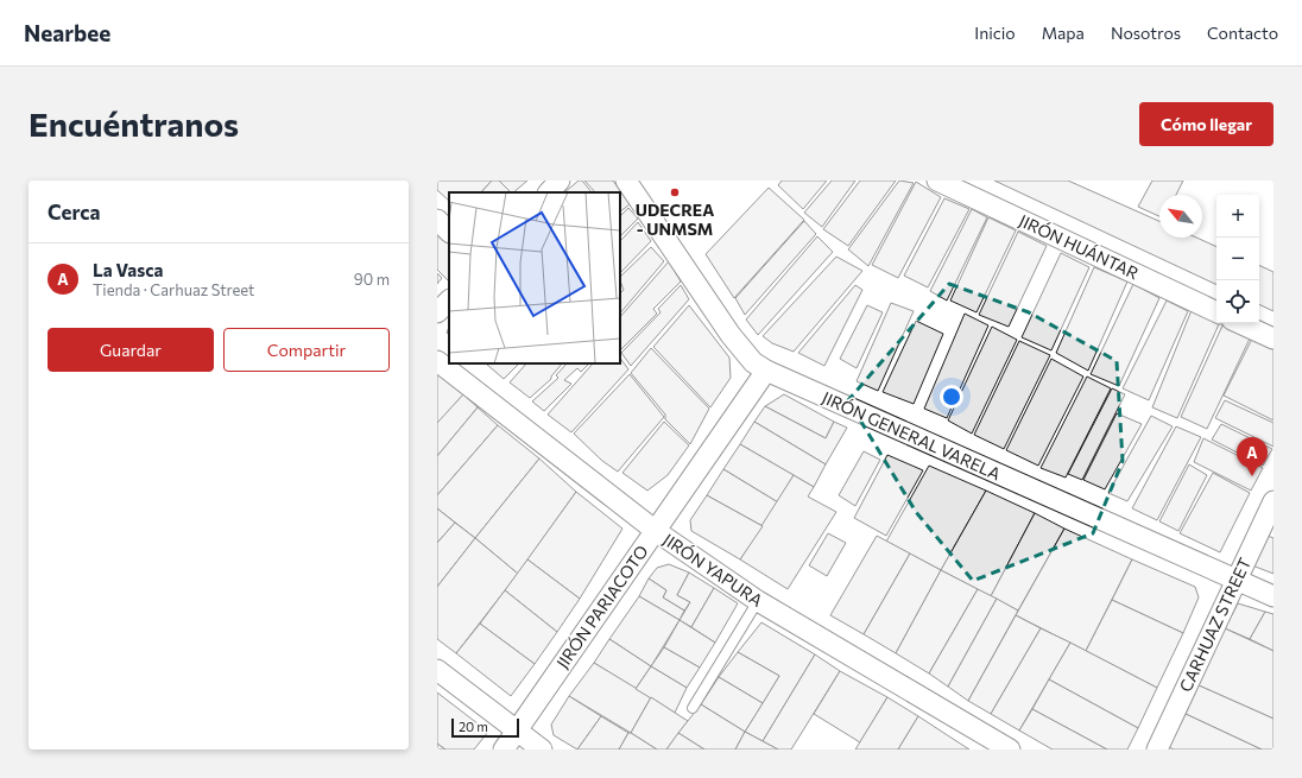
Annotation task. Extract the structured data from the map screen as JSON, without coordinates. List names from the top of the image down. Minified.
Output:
{"streets":{"street":["JIRÓN HUÁNTAR","JIRÓN GENERAL VARELA","JIRÓN YAPURA","JIRÓN PARIACOTO","CARHUAZ STREET"]},"crossings":[["JIRÓN GENERAL VARELA","JIRÓN PARIACOTO"],["JIRÓN GENERAL VARELA","CARHUAZ STREET"],["JIRÓN YAPURA","JIRÓN PARIACOTO"]],"places":["UDECREA - UNMSM"],"scale_bar":"20 m","north":"top left","page":{"header":"Nearbee","nav":["Inicio","Mapa","Nosotros","Contacto"],"buttons":["Cómo llegar",["Guardar","Compartir"]],"title":"Encuéntranos","heading":"Cerca","map_buttons":["+","−"],"list":[{"mark":"A","name":"La Vasca","note":"Tienda · Carhuaz Street","value":"90 m"}],"pins":"A","scale":"20 m"}}
